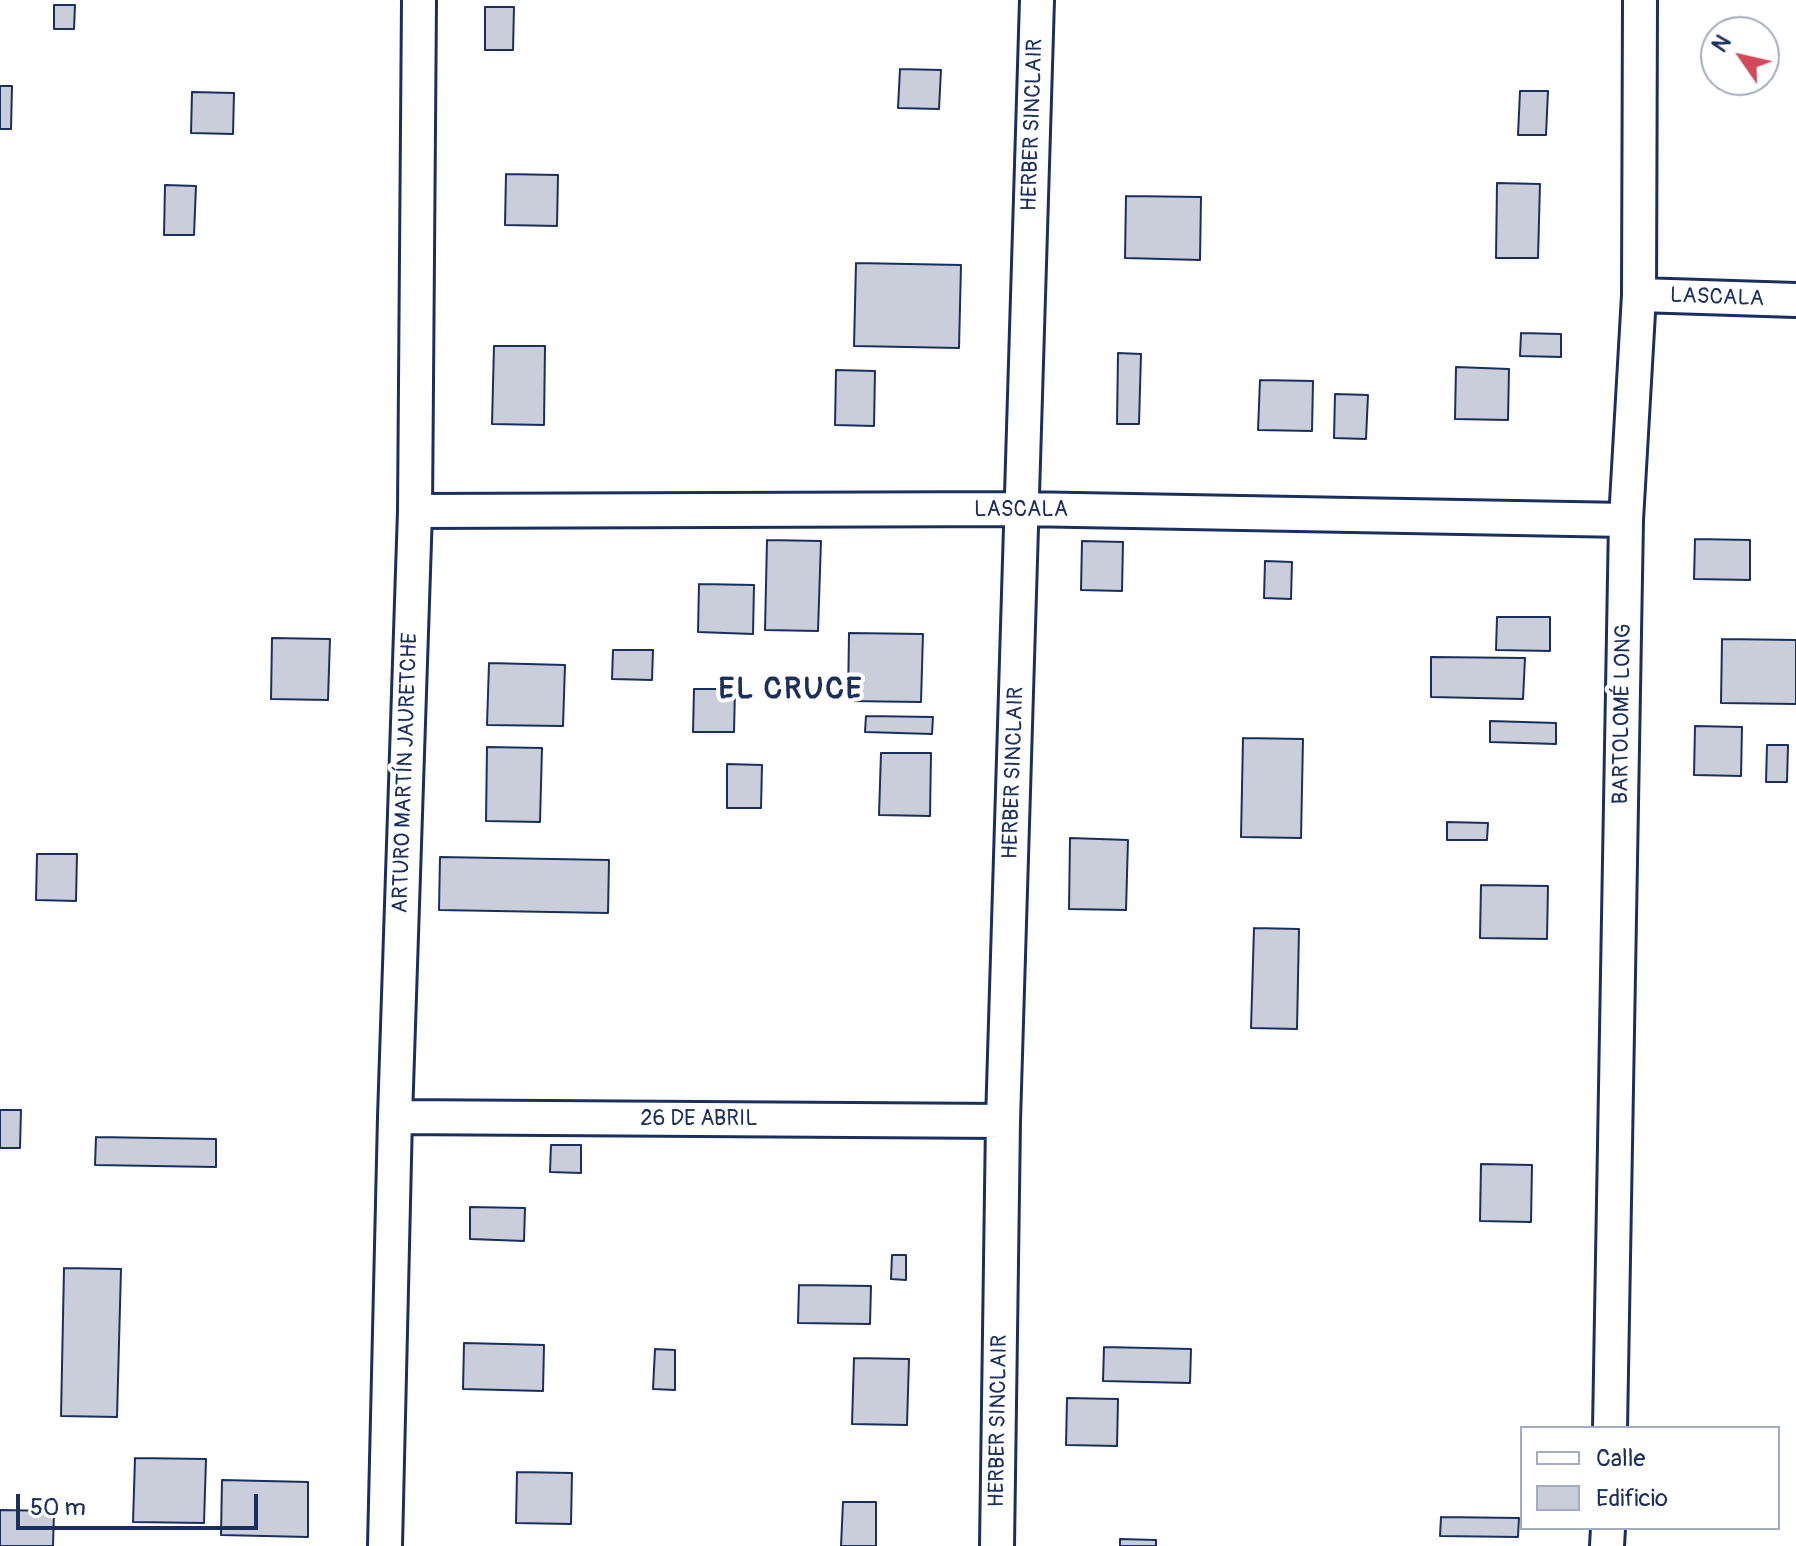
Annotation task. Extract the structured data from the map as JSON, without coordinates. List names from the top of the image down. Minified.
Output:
{"streets":{"street":["HERBER SINCLAIR","LASCALA","BARTOLOMÉ LONG","ARTURO MARTÍN JAURETCHE","26 DE ABRIL"]},"crossings":[["HERBER SINCLAIR","LASCALA"],["HERBER SINCLAIR","26 DE ABRIL"],["LASCALA","BARTOLOMÉ LONG"],["LASCALA","ARTURO MARTÍN JAURETCHE"],["ARTURO MARTÍN JAURETCHE","26 DE ABRIL"]],"districts":["EL CRUCE"],"legend":["Calle","Edificio"],"scale_bar":"50 m","north":"top left"}
